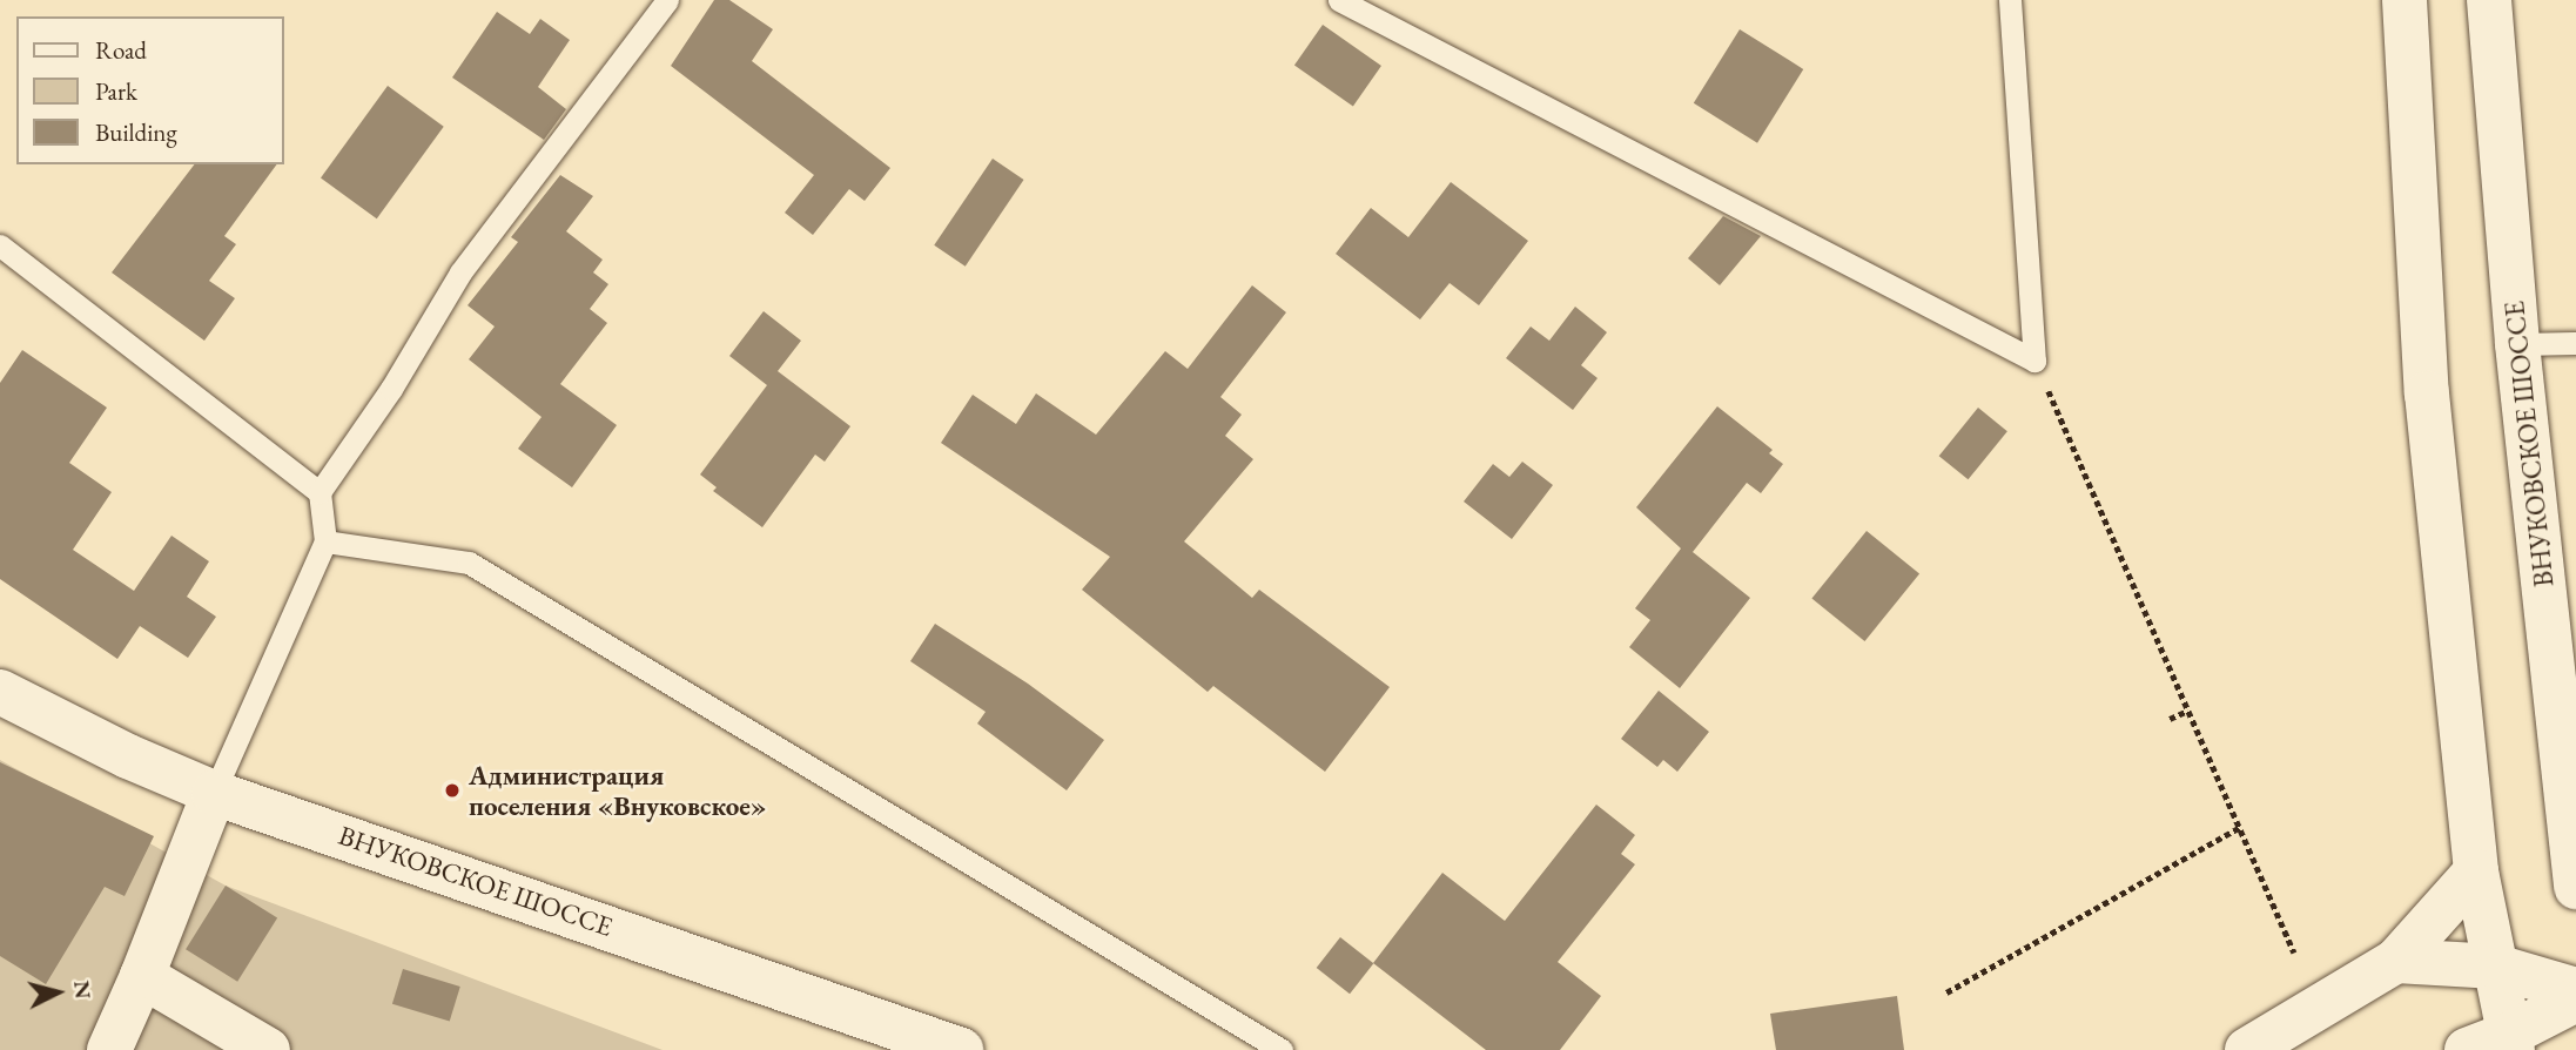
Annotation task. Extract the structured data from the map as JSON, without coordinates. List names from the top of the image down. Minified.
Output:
{"streets":{"main road":["ВНУКОВСКОЕ ШОССЕ"]},"places":["Администрация поселения «Внуковское»"],"legend":["Road","Park","Building"],"north":"right"}
